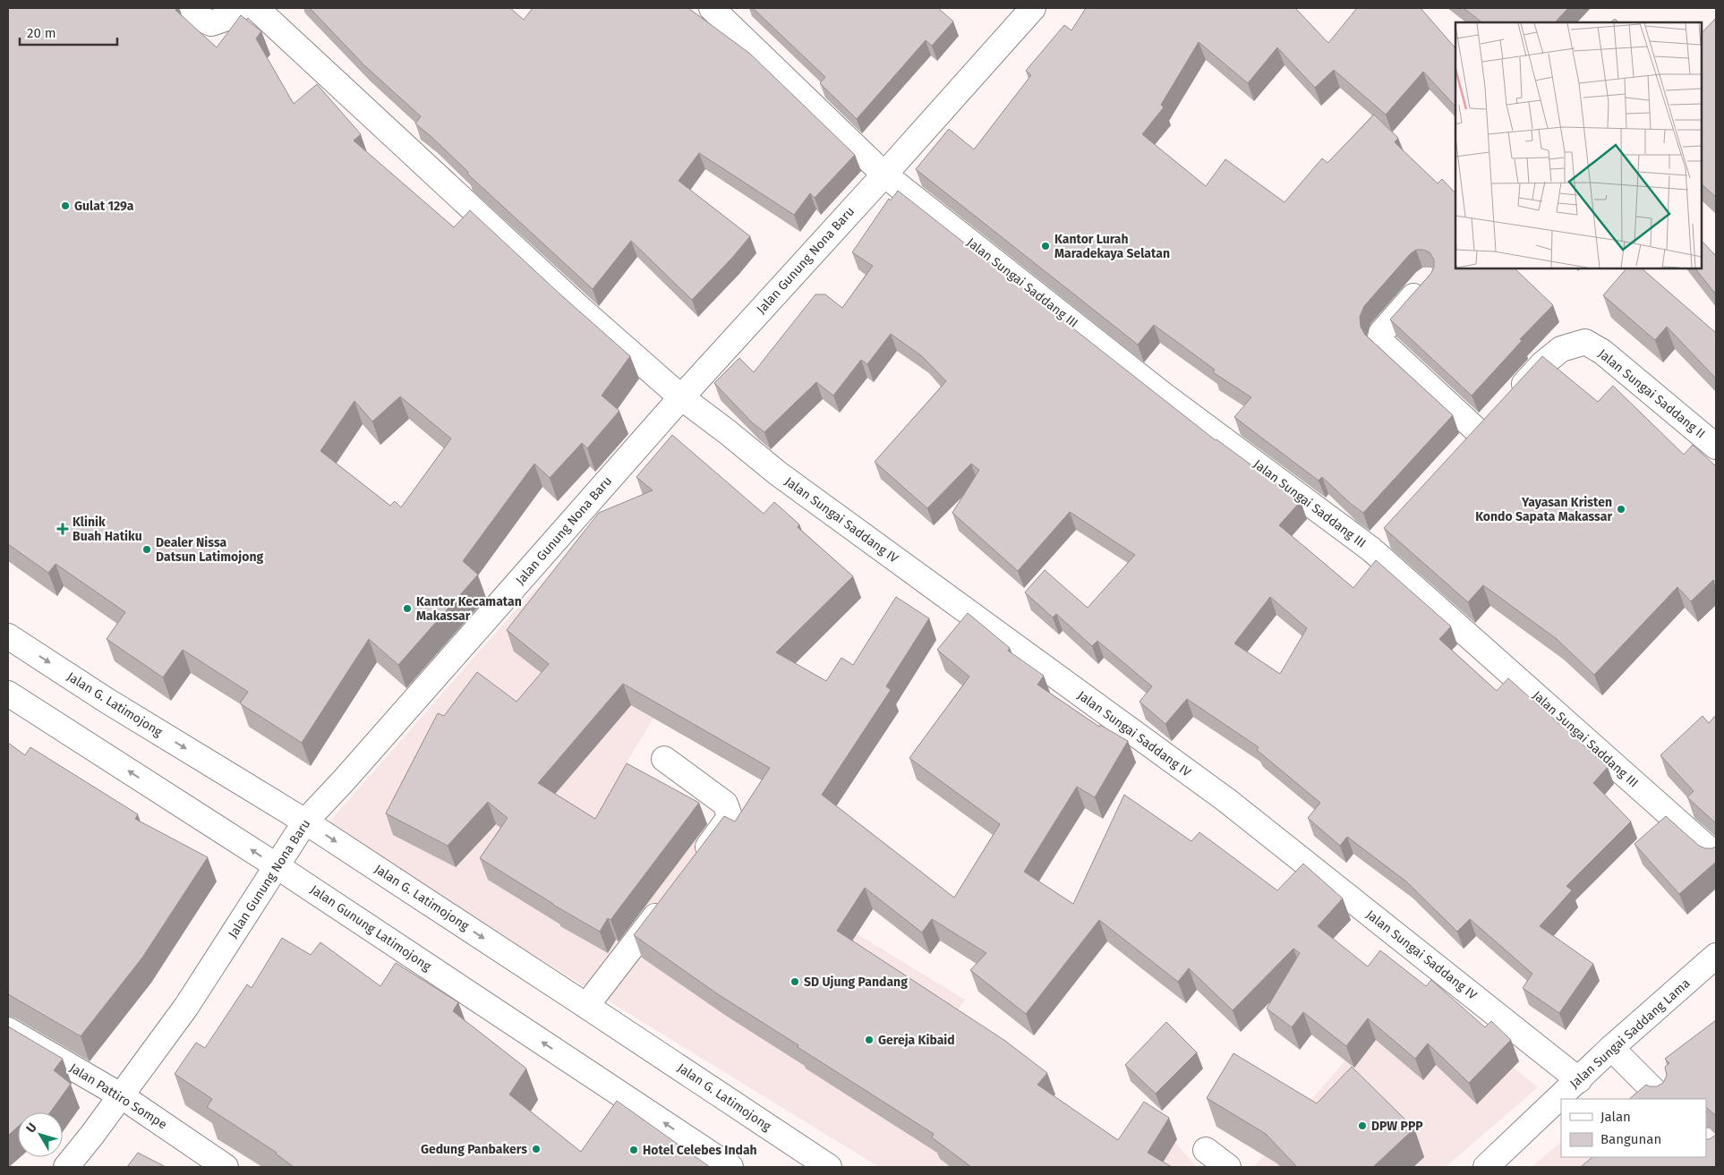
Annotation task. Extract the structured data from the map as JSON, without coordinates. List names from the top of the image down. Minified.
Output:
{"streets":{"street":["Jalan Gunung Nona Baru","Jalan Sungai Saddang III","Jalan Sungai Saddang II","Jalan Sungai Saddang IV","Jalan G. Latimojong","Jalan Gunung Latimojong","Jalan Sungai Saddang Lama","Jalan Pattiro Sompe"]},"crossings":[["Jalan Gunung Nona Baru","Jalan Sungai Saddang III"],["Jalan Gunung Nona Baru","Jalan Sungai Saddang IV"],["Jalan Gunung Nona Baru","Jalan G. Latimojong"],["Jalan Gunung Nona Baru","Jalan Gunung Latimojong"],["Jalan Gunung Nona Baru","Jalan Pattiro Sompe"],["Jalan Sungai Saddang IV","Jalan Sungai Saddang Lama"]],"one_way":["Jalan G. Latimojong","Jalan Gunung Latimojong"],"places":{"other":["Gulat 129a","Kantor Lurah Maradekaya Selatan","Yayasan Kristen Kondo Sapata Makassar","Dealer Nissa Datsun Latimojong","Kantor Kecamatan Makassar","SD Ujung Pandang","Gereja Kibaid","DPW PPP","Gedung Panbakers","Hotel Celebes Indah"],"health":["Klinik Buah Hatiku"]},"legend":["Jalan","Bangunan"],"scale_bar":"20 m","north":"top left"}
